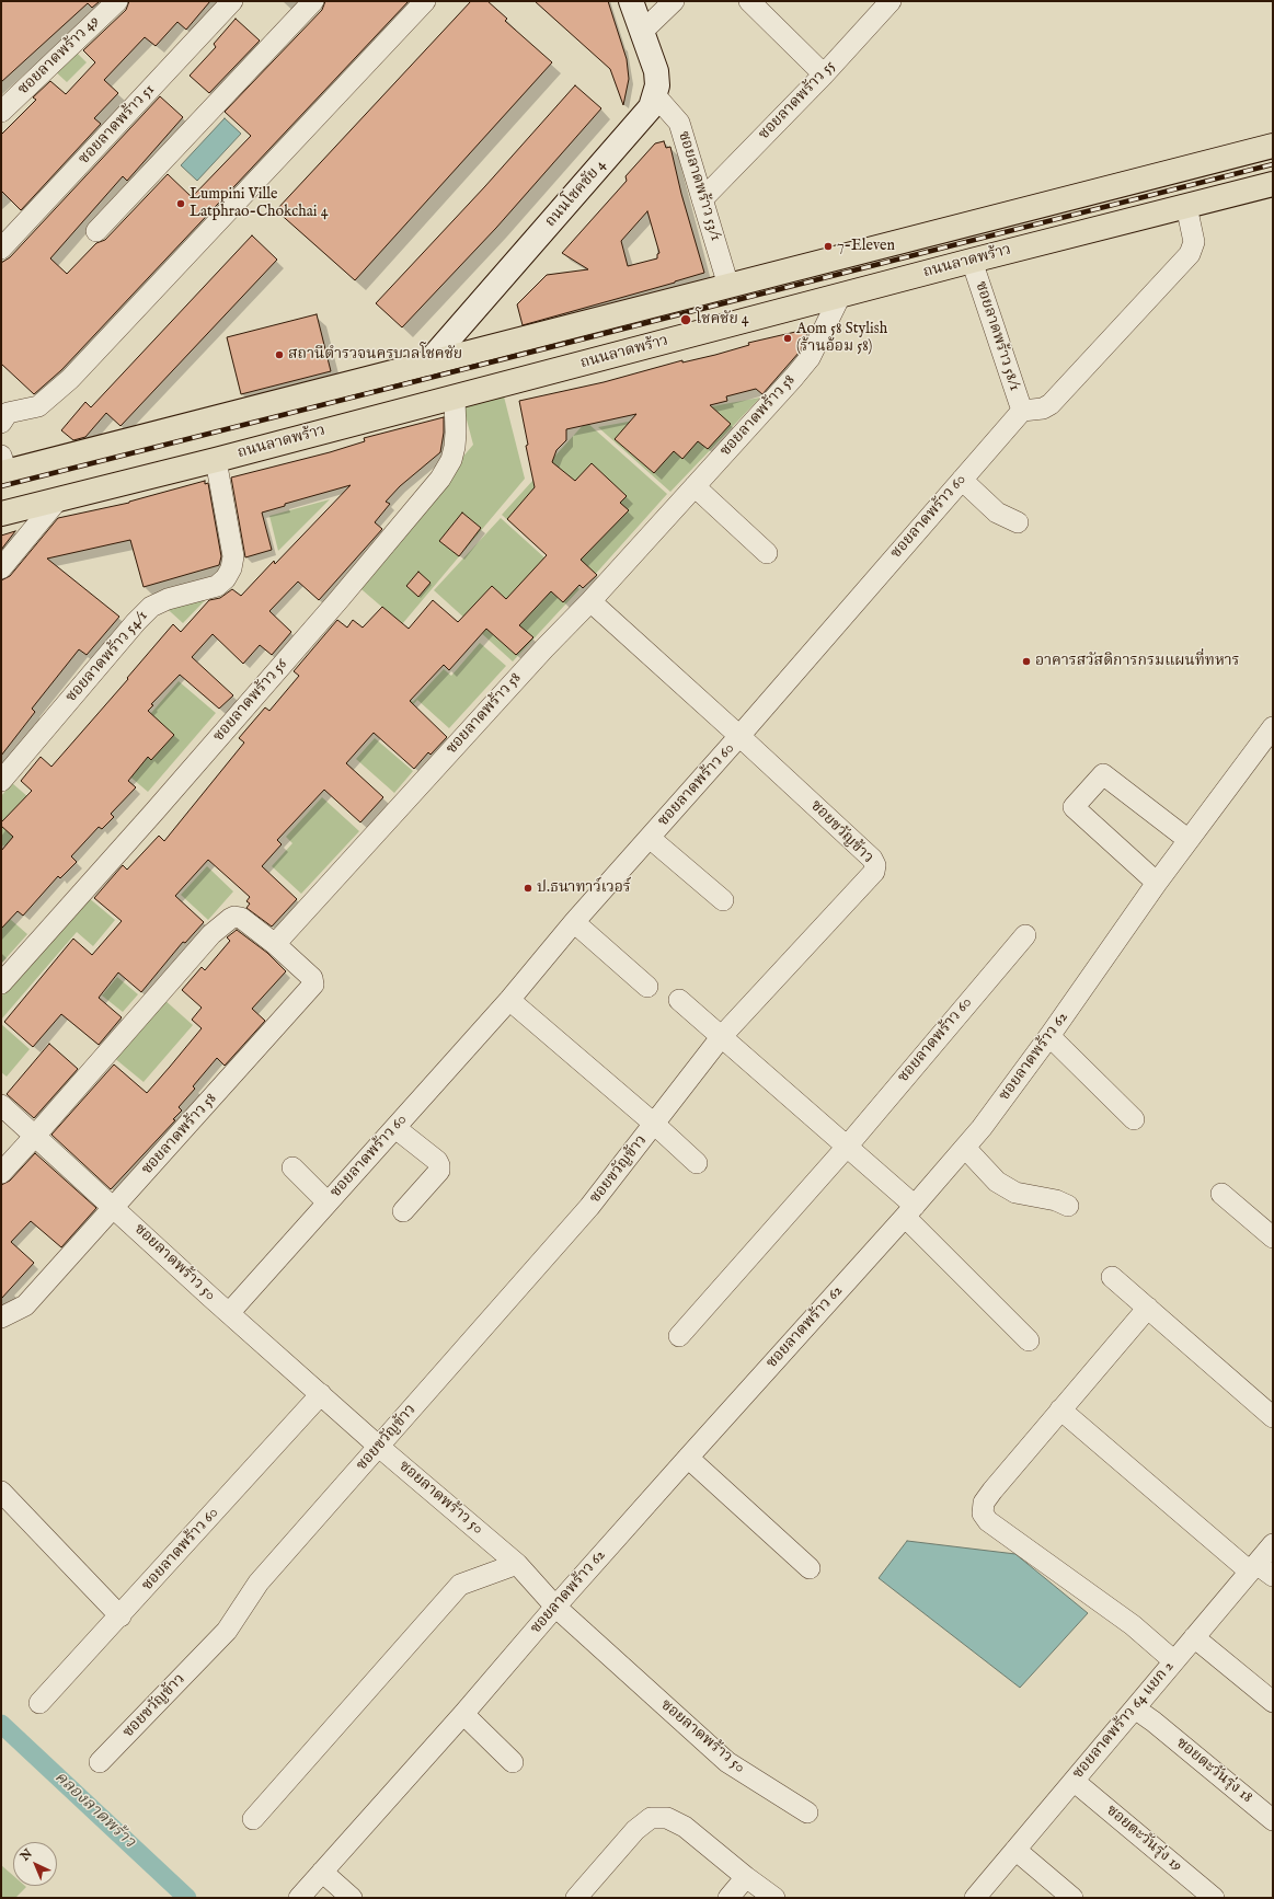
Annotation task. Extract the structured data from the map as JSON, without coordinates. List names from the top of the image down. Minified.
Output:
{"streets":{"main road":["ถนนโชคชัย 4","ถนนลาดพร้าว"],"street":["ซอยลาดพร้าว 49","ซอยลาดพร้าว 55","ซอยลาดพร้าว 51","ซอยลาดพร้าว 53/1","ซอยลาดพร้าว 58/1","ซอยลาดพร้าว 58","ซอยลาดพร้าว 60","ซอยลาดพร้าว 54/1","ซอยลาดพร้าว 56","ซอยขวัญข้าว","ซอยลาดพร้าว 62","ซอยลาดพร้าว 50","ซอยลาดพร้าว 64 แยก 2","ซอยตะวันรุ่ง 18","ซอยตะวันรุ่ง 19"]},"crossings":[["ซอยลาดพร้าว 55","ซอยลาดพร้าว 53/1"],["ซอยลาดพร้าว 53/1","ถนนโชคชัย 4"],["ถนนลาดพร้าว","ซอยลาดพร้าว 58/1"],["ถนนลาดพร้าว","ซอยลาดพร้าว 58"],["ถนนลาดพร้าว","ซอยลาดพร้าว 54/1"],["ถนนลาดพร้าว","ซอยลาดพร้าว 56"],["ซอยลาดพร้าว 58/1","ซอยลาดพร้าว 60"],["ซอยลาดพร้าว 58","ซอยขวัญข้าว"],["ซอยลาดพร้าว 58","ซอยลาดพร้าว 50"],["ซอยลาดพร้าว 60","ซอยขวัญข้าว"],["ซอยลาดพร้าว 60","ซอยลาดพร้าว 50"],["ซอยขวัญข้าว","ซอยลาดพร้าว 50"],["ซอยลาดพร้าว 62","ซอยลาดพร้าว 50"],["ซอยลาดพร้าว 64 แยก 2","ซอยตะวันรุ่ง 18"],["ซอยลาดพร้าว 64 แยก 2","ซอยตะวันรุ่ง 19"]],"water":["คลองลาดพร้าว"],"places":["Lumpini Ville Latphrao-Chokchai 4","7-Eleven","โชคชัย 4","Aom 58 Stylish (ร้านอ้อม 58)","สถานีตำรวจนครบาลโชคชัย","อาคารสวัสดิการกรมแผนที่ทหาร","ป.ธนาทาว์เวอร์"],"north":"top left"}
